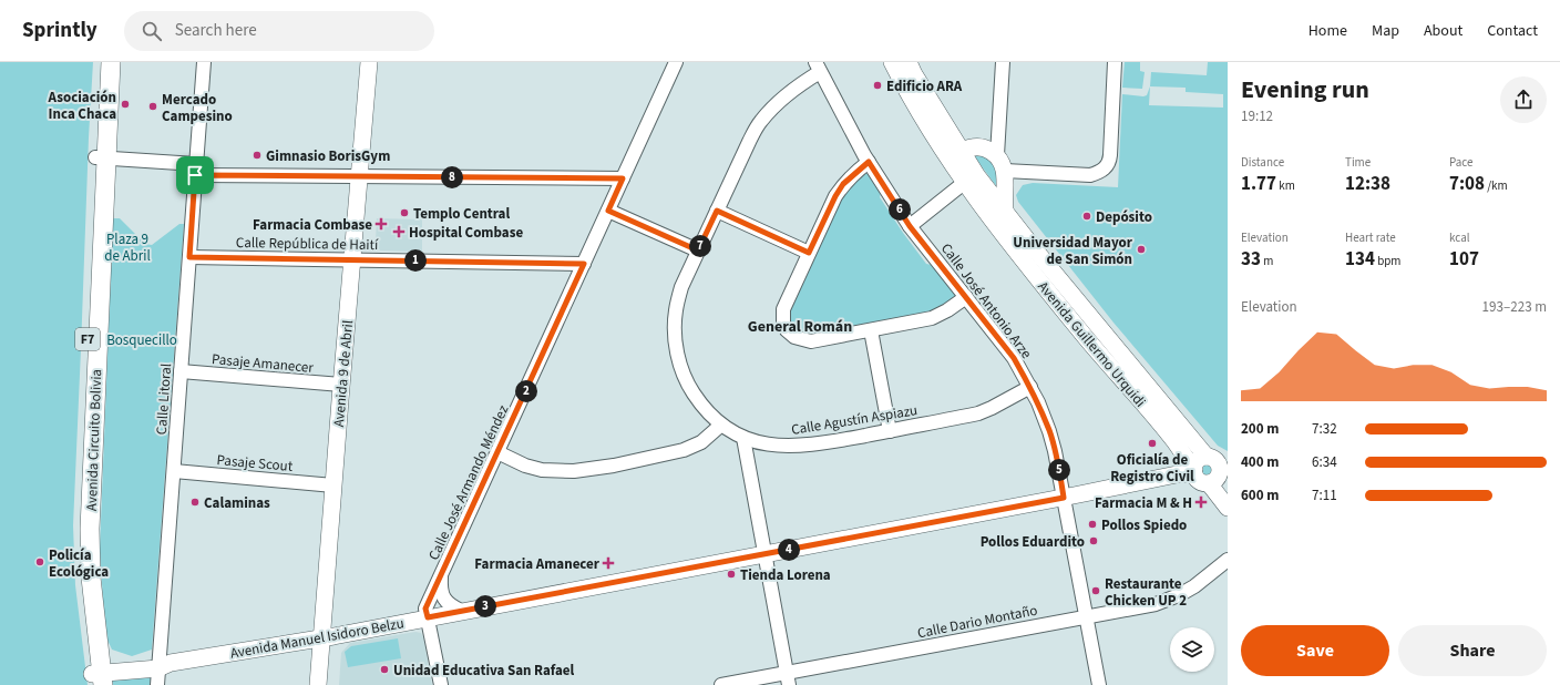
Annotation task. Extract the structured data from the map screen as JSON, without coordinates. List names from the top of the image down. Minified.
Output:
{"streets":{"highway":["F7","Avenida Circuito Bolivia"],"main road":["Avenida Guillermo Urquidi","Avenida 9 de Abril","Avenida Manuel Isidoro Belzu"],"street":["Calle República de Haití","Calle José Antonio Arze","Pasaje Amanecer","Calle Litoral","Calle Agustín Aspiazu","Pasaje Scout","Calle José Armando Méndez","Calle Dario Montaño"]},"crossings":[["Calle República de Haití","Avenida 9 de Abril"],["Calle República de Haití","Calle Litoral"],["Calle República de Haití","Calle José Armando Méndez"],["Calle José Antonio Arze","Calle Agustín Aspiazu"],["Calle José Antonio Arze","Calle Dario Montaño"],["Calle José Antonio Arze","Avenida Manuel Isidoro Belzu"],["Avenida Guillermo Urquidi","Avenida Manuel Isidoro Belzu"],["Pasaje Amanecer","Avenida 9 de Abril"],["Pasaje Amanecer","Calle Litoral"],["Avenida 9 de Abril","Pasaje Scout"],["Avenida 9 de Abril","Avenida Manuel Isidoro Belzu"],["Calle Litoral","Pasaje Scout"],["Calle Litoral","Avenida Manuel Isidoro Belzu"],["Avenida Circuito Bolivia","Avenida Manuel Isidoro Belzu"],["Calle José Armando Méndez","Avenida Manuel Isidoro Belzu"]],"districts":["General Román"],"parks":["Plaza 9 de Abril","Bosquecillo"],"places":{"other":["Edificio ARA","Asociación Inca Chaca","Mercado Campesino","Gimnasio BorisGym","Templo Central","Depósito","Universidad Mayor de San Simón","Oficialía de Registro Civil","Calaminas","Pollos Spiedo","Pollos Eduardito","Policía Ecológica","Tienda Lorena","Restaurante Chicken UP 2","Unidad Educativa San Rafael"],"health":["Farmacia Combase","Hospital Combase","Farmacia M & H","Farmacia Amanecer"]},"page":{"header":"Sprintly","search":"Search here","nav":["Home","Map","About","Contact"],"heading":["Evening run","19:12"],"stats":[["Distance","1.77 km"],["Time","12:38"],["Pace","7:08 /km"],["Elevation","33 m"],["Heart rate","134 bpm"],["kcal","107"]],"pins":["8","6","7","1","2","5","4","3"],"chart":["Elevation","193–223 m"],"list":[{"name":"200 m","note":"7:32"},{"name":"400 m","note":"6:34"},{"name":"600 m","note":"7:11"}],"buttons":["Save","Share"]}}
